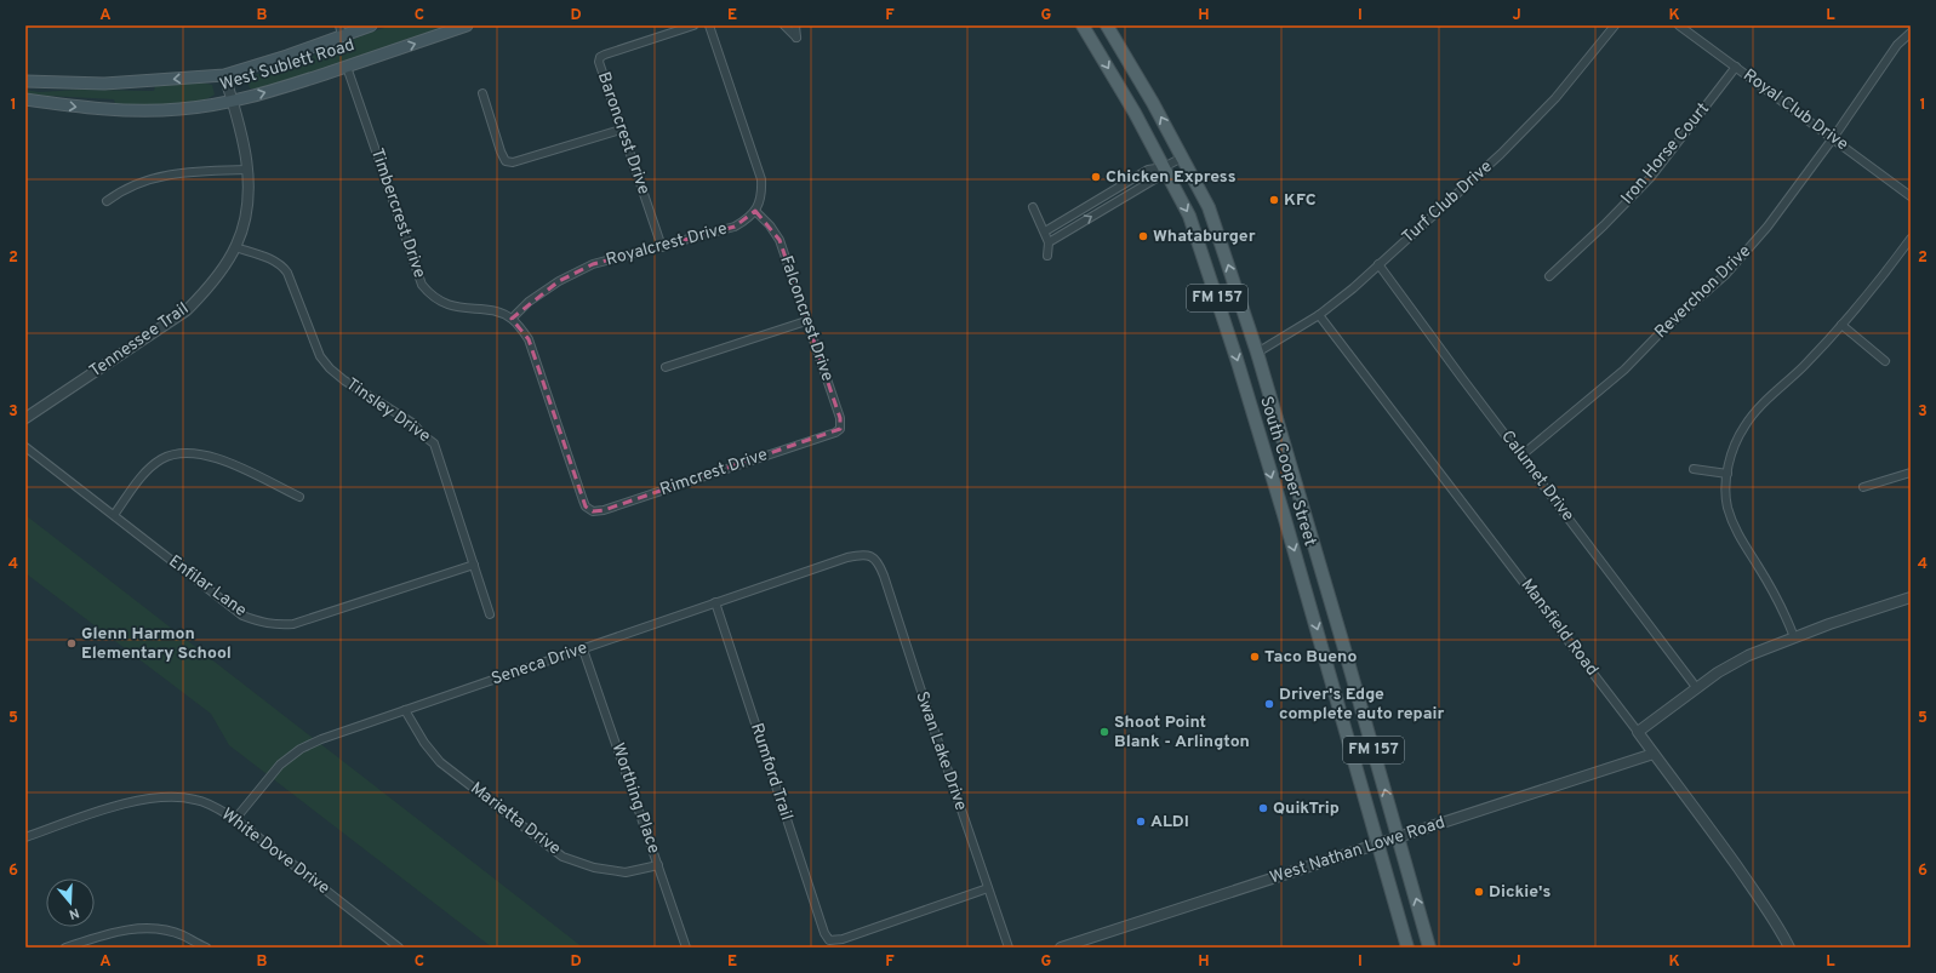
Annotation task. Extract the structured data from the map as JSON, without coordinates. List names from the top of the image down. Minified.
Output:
{"streets":{"main road":["West Sublett Road","FM 157","South Cooper Street"],"street":["Royal Club Drive","Baroncrest Drive","Iron Horse Court","Turf Club Drive","Timbercrest Drive","Royalcrest Drive","Reverchon Drive","Falconcrest Drive","Tennessee Trail","Tinsley Drive","Rimcrest Drive","Calumet Drive","Enfilar Lane","Mansfield Road","Seneca Drive","Swan Lake Drive","Rumford Trail","Worthing Place","Marietta Drive","West Nathan Lowe Road","White Dove Drive"]},"crossings":[["West Sublett Road","Timbercrest Drive"],["West Sublett Road","Tennessee Trail"],["Royal Club Drive","Iron Horse Court"],["Royal Club Drive","Reverchon Drive"],["Baroncrest Drive","Royalcrest Drive"],["Turf Club Drive","South Cooper Street"],["Turf Club Drive","Calumet Drive"],["Turf Club Drive","Mansfield Road"],["Timbercrest Drive","Royalcrest Drive"],["Timbercrest Drive","Rimcrest Drive"],["Royalcrest Drive","Falconcrest Drive"],["Reverchon Drive","Calumet Drive"],["Falconcrest Drive","Rimcrest Drive"],["Tennessee Trail","Tinsley Drive"],["Tinsley Drive","Enfilar Lane"],["South Cooper Street","West Nathan Lowe Road"],["Mansfield Road","West Nathan Lowe Road"],["Seneca Drive","Swan Lake Drive"],["Seneca Drive","Rumford Trail"],["Seneca Drive","Worthing Place"],["Seneca Drive","Marietta Drive"],["Seneca Drive","White Dove Drive"],["Swan Lake Drive","Rumford Trail"],["Worthing Place","Marietta Drive"]],"places":["Chicken Express","KFC","Whataburger","Glenn Harmon Elementary School","Taco Bueno","Driver's Edge complete auto repair","Shoot Point Blank - Arlington","QuikTrip","ALDI","Dickie's"],"north":"bottom","grid":{"columns":["A","B","C","D","E","F","G","H","I","J","K","L"],"rows":["1","2","3","4","5","6"]}}
